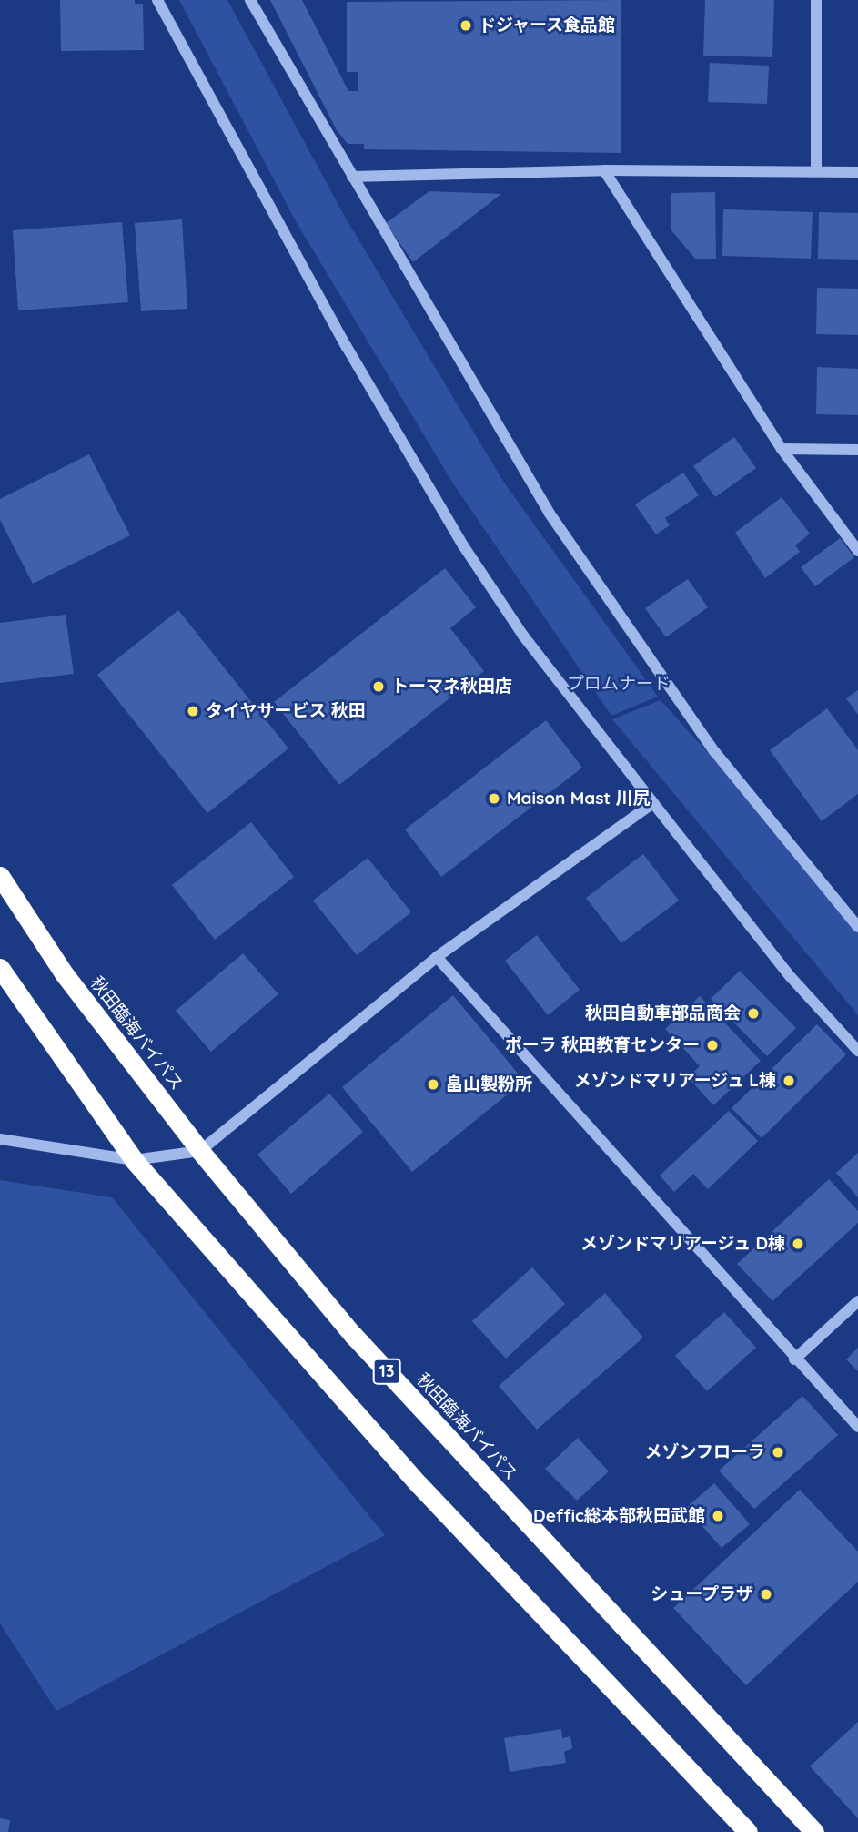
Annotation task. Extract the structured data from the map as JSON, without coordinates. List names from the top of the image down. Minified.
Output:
{"streets":{"highway":["秋田臨海バイパス","13"]},"parks":["プロムナード"],"places":["ドジャース食品館","トーマネ秋田店","タイヤサービス 秋田","Maison Mast 川尻","秋田自動車部品商会","ポーラ 秋田教育センター","メゾンドマリアージュ L棟","畠山製粉所","メゾンドマリアージュ D棟","メゾンフローラ","Deffic総本部秋田武館","シュープラザ"]}
